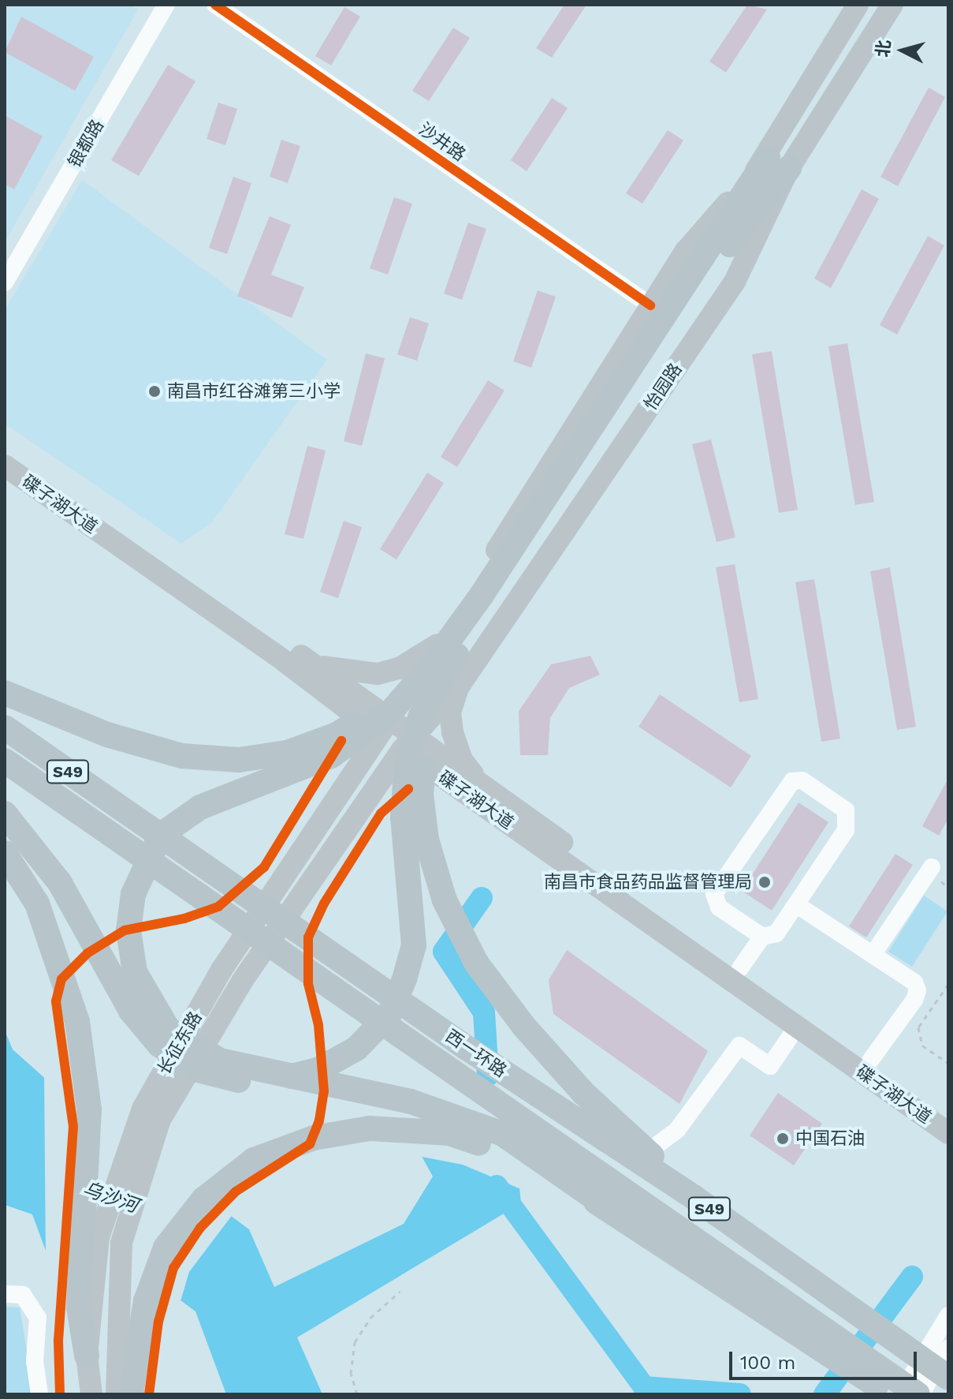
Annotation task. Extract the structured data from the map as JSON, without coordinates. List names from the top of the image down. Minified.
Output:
{"streets":{"highway":["S49","西一环路"],"main road":["怡园路","碟子湖大道","长征东路"],"street":["沙井路","银都路"]},"crossings":[["沙井路","怡园路"],["怡园路","碟子湖大道"],["怡园路","长征东路"],["碟子湖大道","长征东路"]],"water":["乌沙河"],"places":["南昌市红谷滩第三小学","南昌市食品药品监督管理局","中国石油"],"scale_bar":"100 m","north":"left"}
